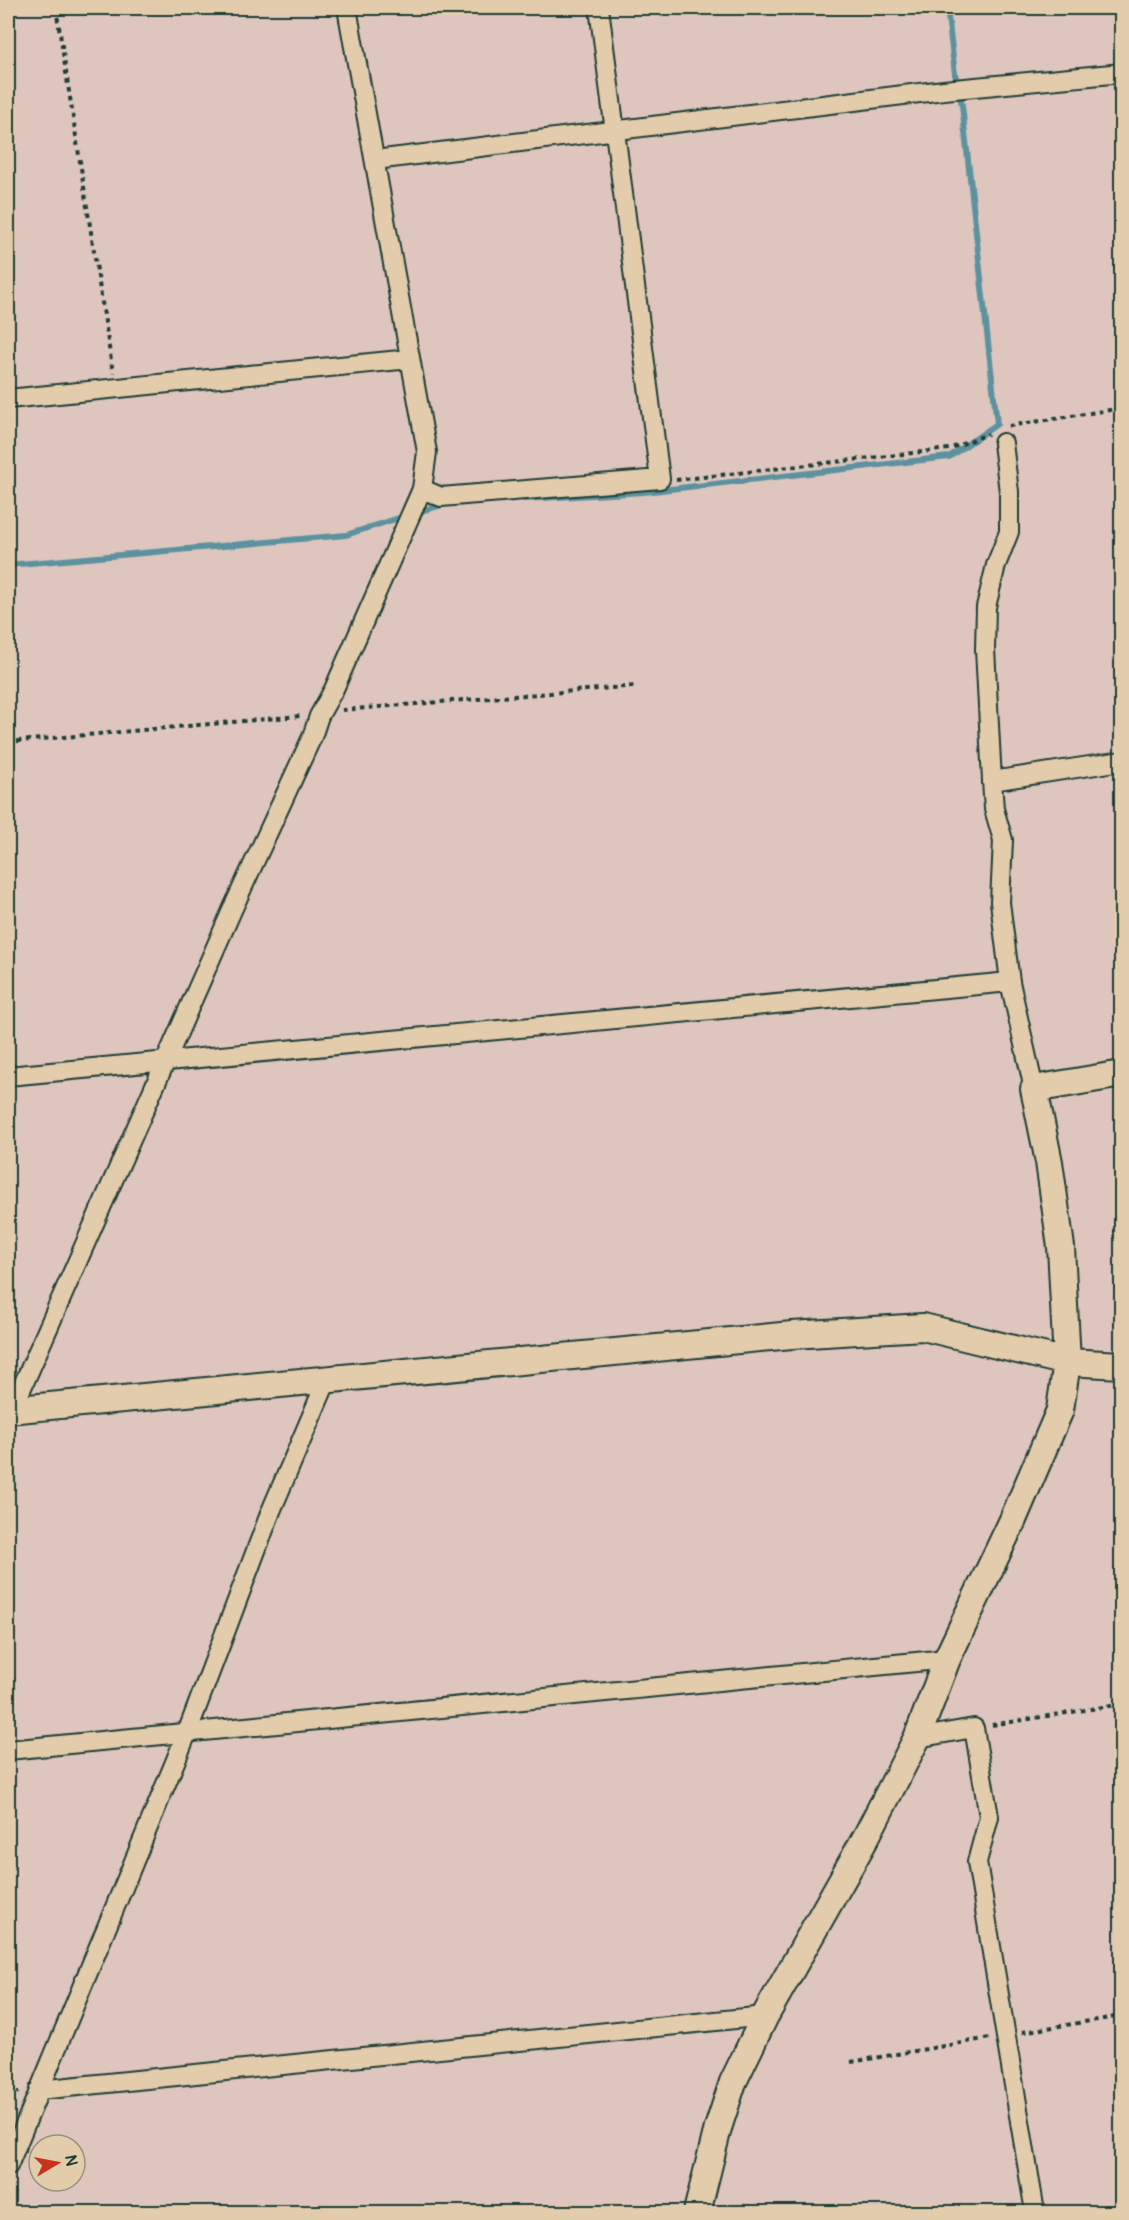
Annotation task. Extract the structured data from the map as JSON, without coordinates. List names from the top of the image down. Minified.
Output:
{"north":"right"}
